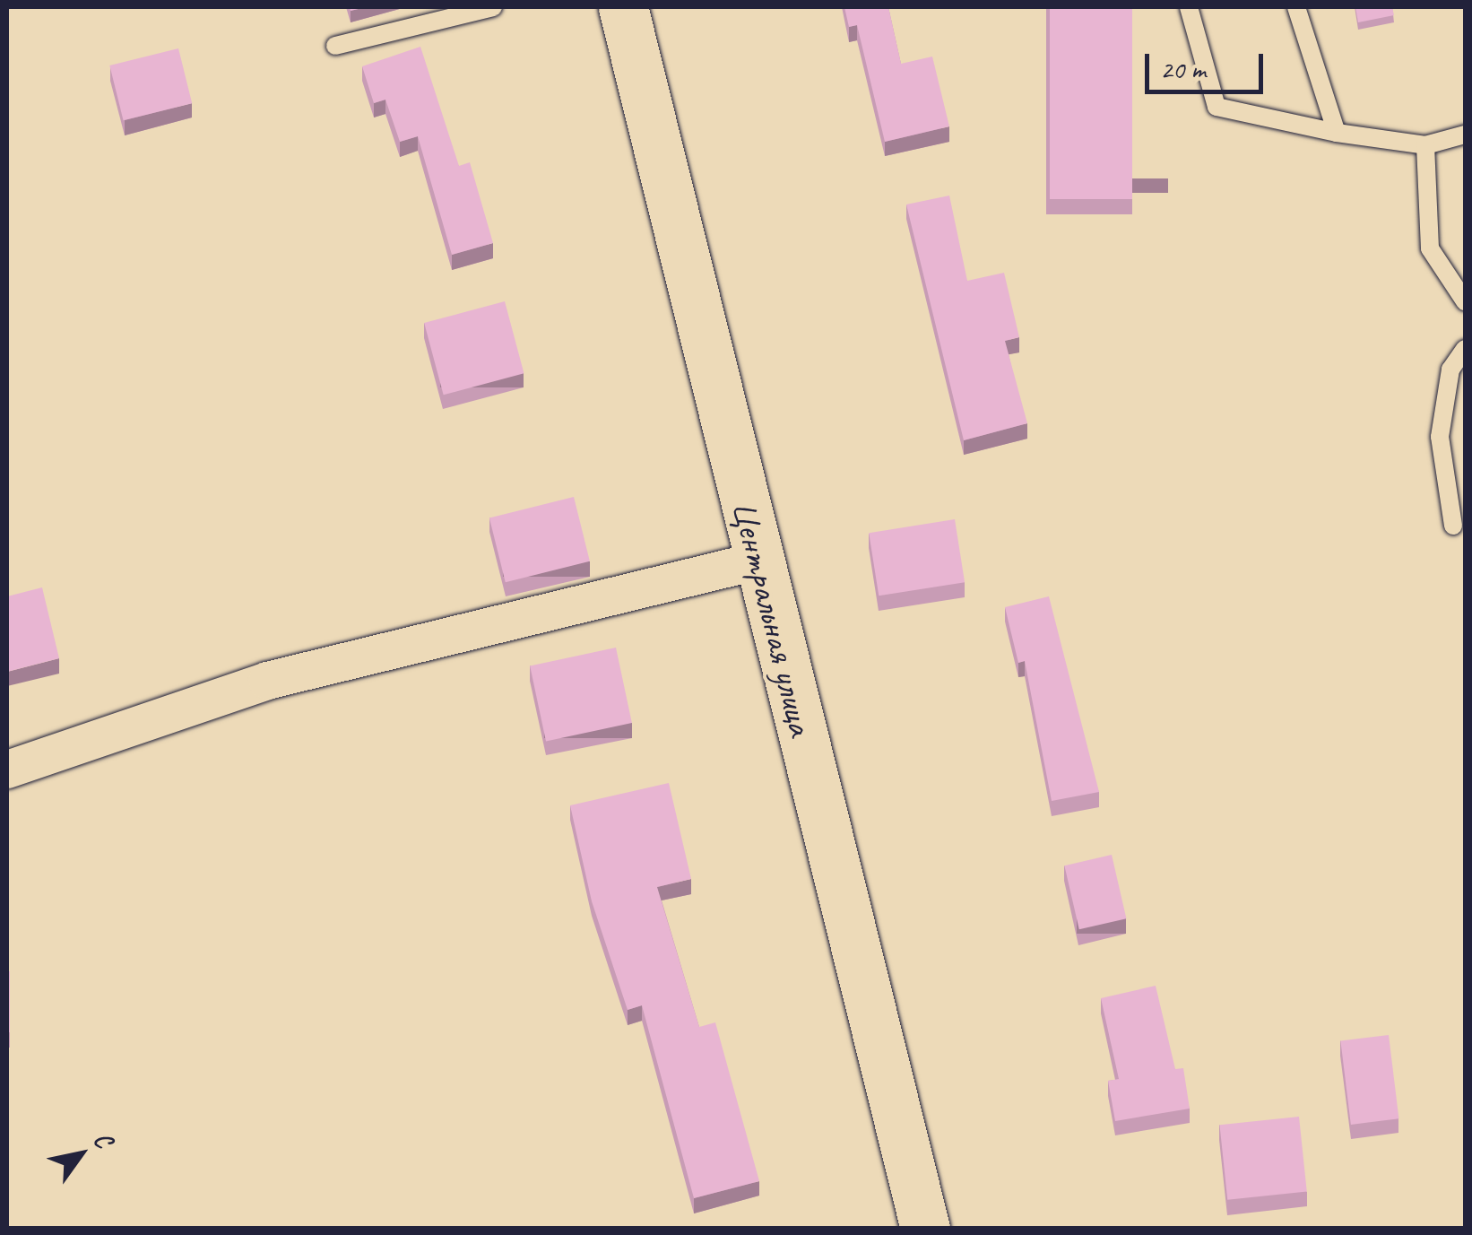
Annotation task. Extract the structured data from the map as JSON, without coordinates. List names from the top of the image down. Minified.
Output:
{"streets":{"main road":["Центральная улица"]},"scale_bar":"20 m","north":"top right"}
